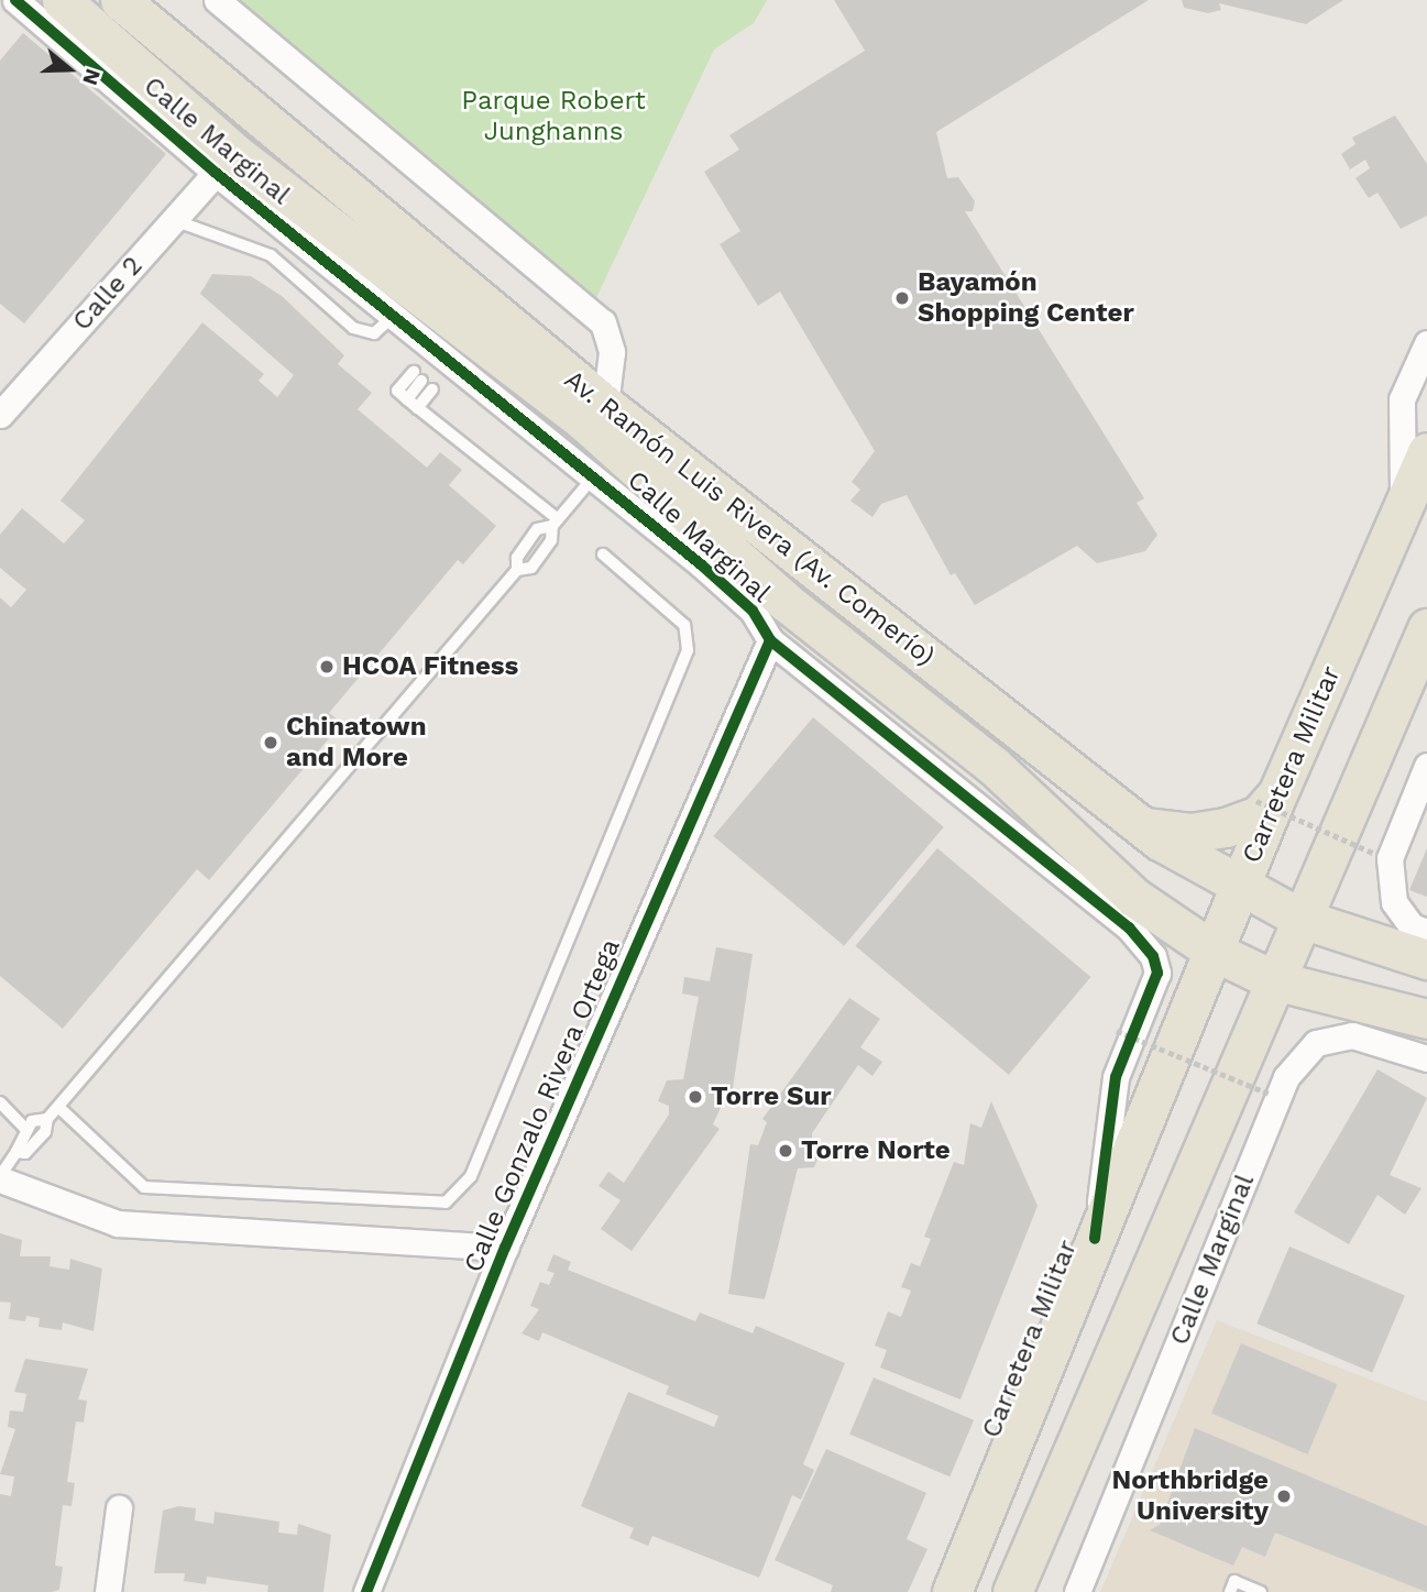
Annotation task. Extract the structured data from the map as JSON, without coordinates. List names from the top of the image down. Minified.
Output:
{"streets":{"main road":["Av. Ramón Luis Rivera (Av. Comerío)","Carretera Militar"],"street":["Calle Marginal","Calle 2","Calle Gonzalo Rivera Ortega"]},"crossings":[["Calle Marginal","Calle 2"],["Calle Marginal","Carretera Militar"],["Calle Marginal","Calle Gonzalo Rivera Ortega"],["Av. Ramón Luis Rivera (Av. Comerío)","Carretera Militar"]],"parks":["Parque Robert Junghanns"],"places":["Bayamón Shopping Center","HCOA Fitness","Chinatown and More","Torre Sur","Torre Norte","Northbridge University"],"north":"right"}
